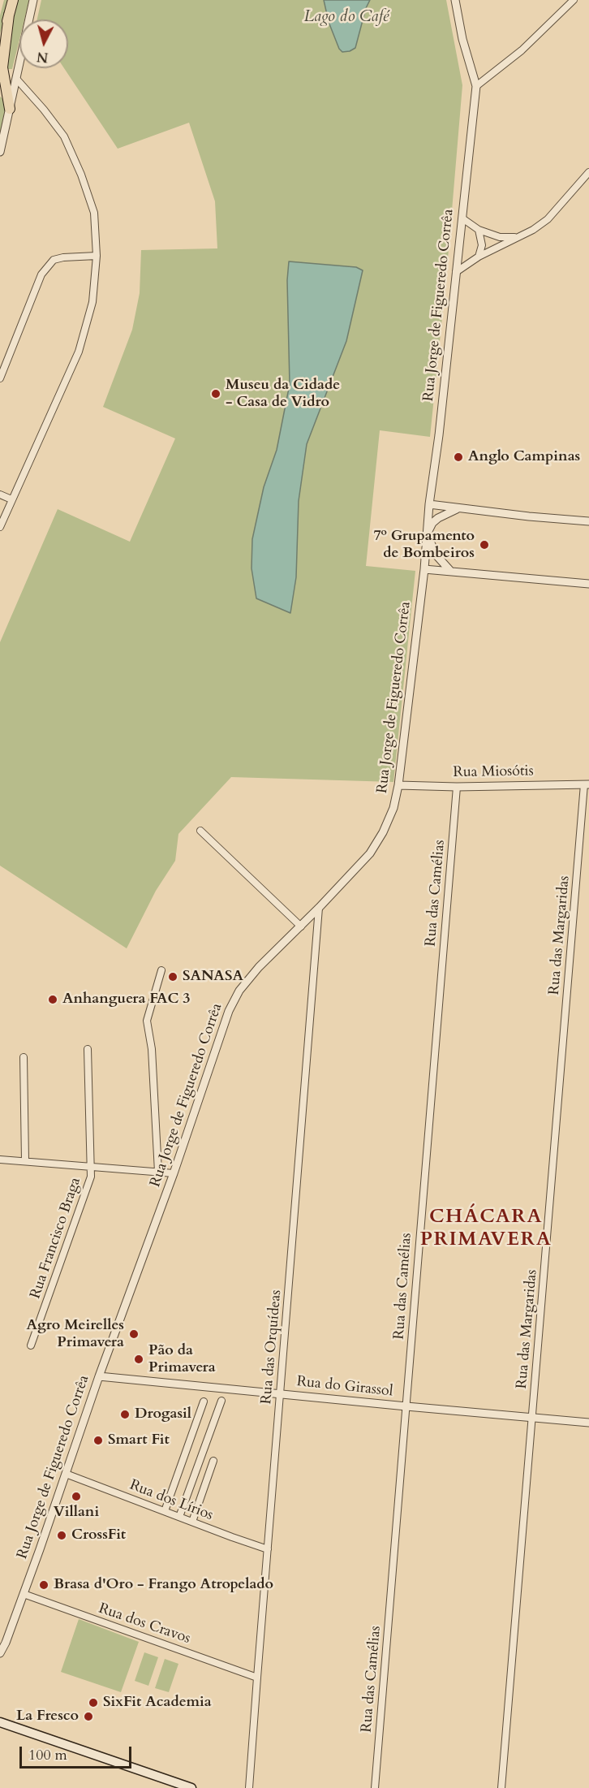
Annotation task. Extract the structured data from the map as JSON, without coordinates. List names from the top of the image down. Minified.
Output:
{"streets":{"street":["Rua Jorge de Figueredo Corrêa","Rua Miosótis","Rua das Camélias","Rua das Margaridas","Rua Francisco Braga","Rua das Orquídeas","Rua do Girassol","Rua dos Lírios","Rua dos Cravos"]},"crossings":[["Rua Jorge de Figueredo Corrêa","Rua Miosótis"],["Rua Jorge de Figueredo Corrêa","Rua das Orquídeas"],["Rua Jorge de Figueredo Corrêa","Rua do Girassol"],["Rua Jorge de Figueredo Corrêa","Rua dos Lírios"],["Rua Jorge de Figueredo Corrêa","Rua dos Cravos"],["Rua Miosótis","Rua das Camélias"],["Rua Miosótis","Rua das Margaridas"],["Rua das Camélias","Rua do Girassol"],["Rua das Margaridas","Rua do Girassol"],["Rua das Orquídeas","Rua do Girassol"],["Rua das Orquídeas","Rua dos Lírios"],["Rua das Orquídeas","Rua dos Cravos"]],"districts":["CHÁCARA PRIMAVERA"],"water":["Lago do Café"],"places":["Museu da Cidade - Casa de Vidro","Anglo Campinas","7º Grupamento de Bombeiros","SANASA","Anhanguera FAC 3","Agro Meirelles Primavera","Pão da Primavera","Drogasil","Smart Fit","Villani","CrossFit","Brasa d'Oro - Frango Atropelado","SixFit Academia","La Fresco"],"scale_bar":"100 m","north":"bottom"}
